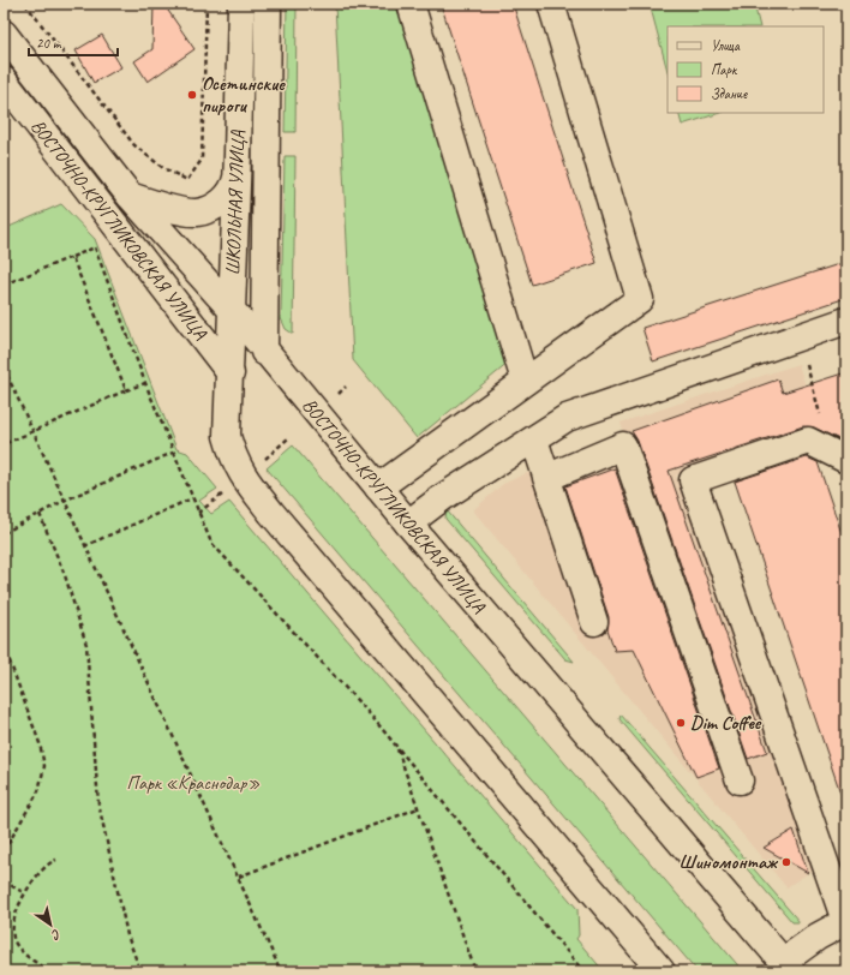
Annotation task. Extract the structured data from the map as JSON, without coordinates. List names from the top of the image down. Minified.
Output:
{"streets":{"main road":["ШКОЛЬНАЯ УЛИЦА","ВОСТОЧНО-КРУГЛИКОВСКАЯ УЛИЦА"]},"crossings":[["ШКОЛЬНАЯ УЛИЦА","ВОСТОЧНО-КРУГЛИКОВСКАЯ УЛИЦА"]],"parks":["Парк «Краснодар»"],"places":["Осетинские пироги","Dim Coffee","Шиномонтаж"],"legend":["Улица","Парк","Здание"],"scale_bar":"20 m","north":"bottom right"}
